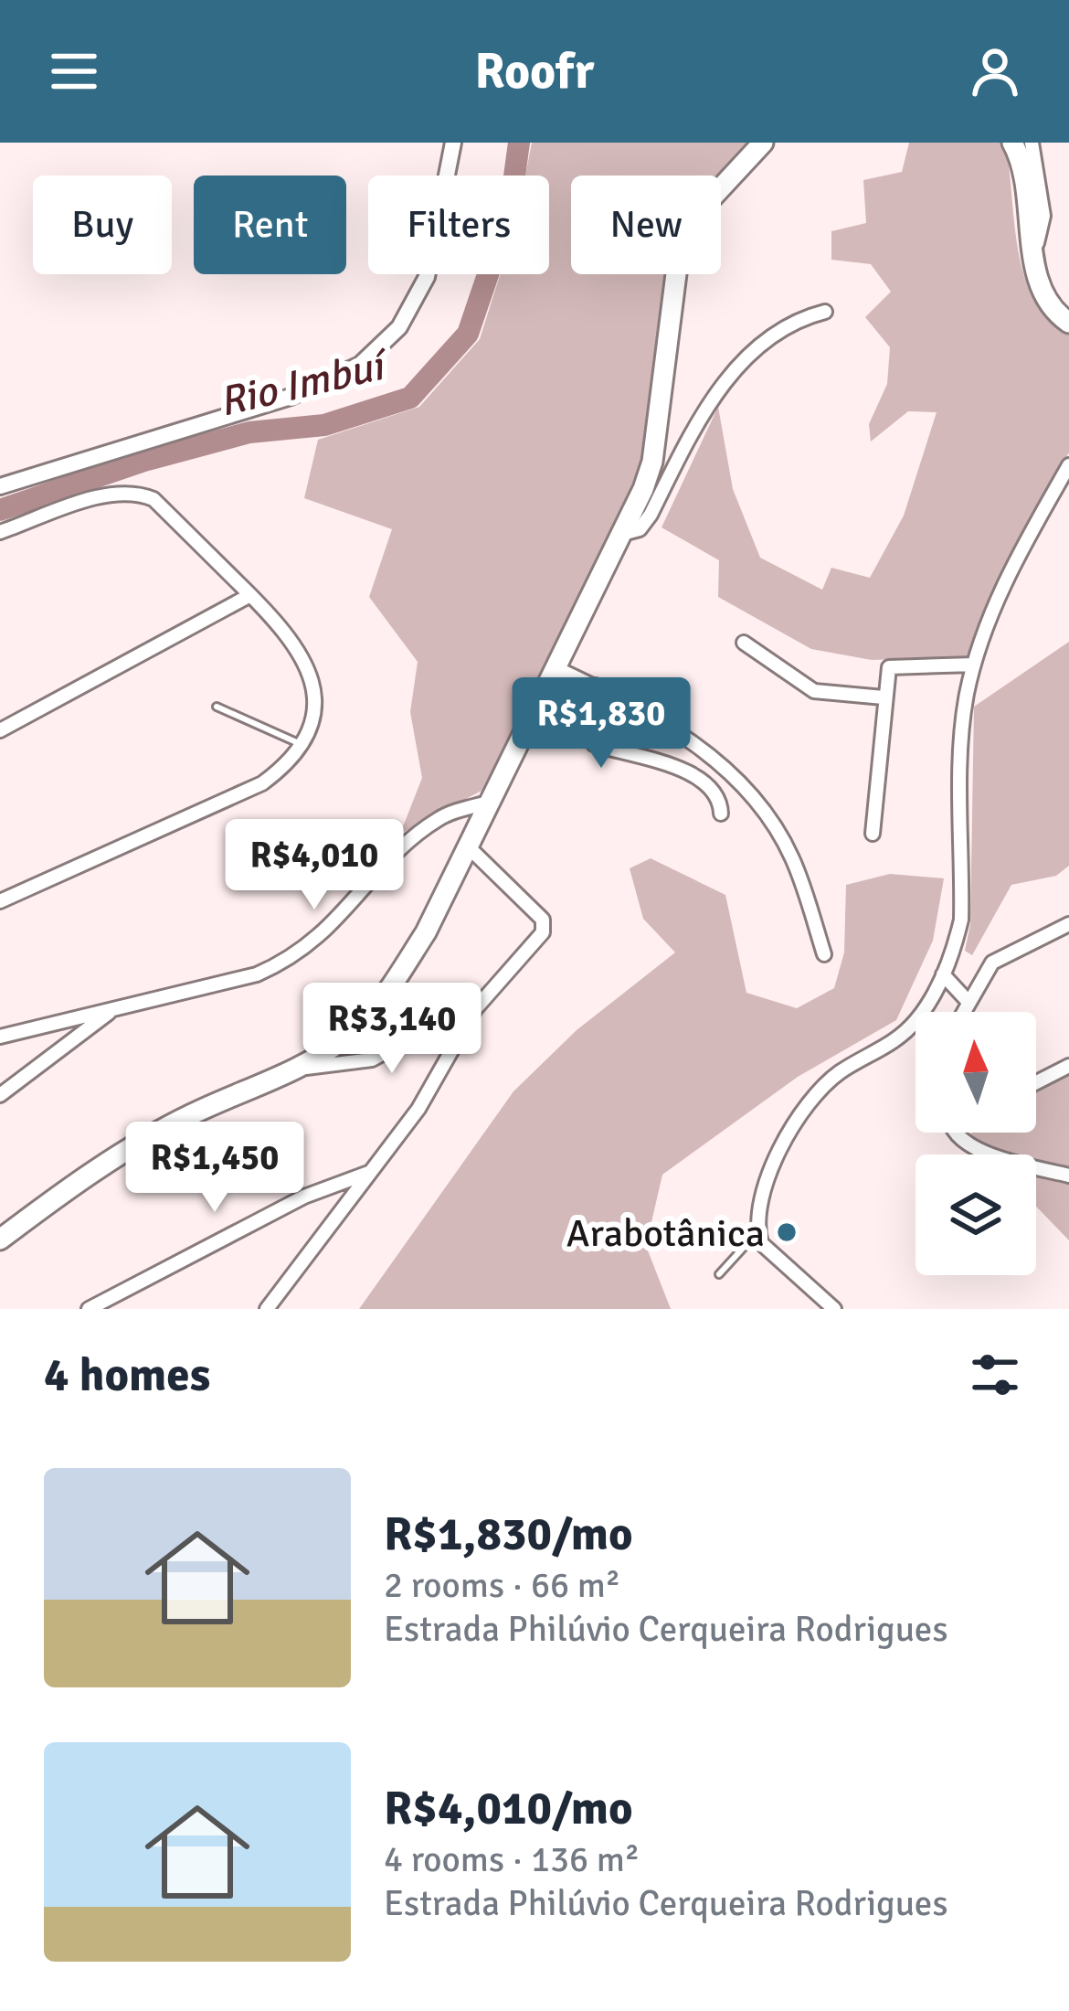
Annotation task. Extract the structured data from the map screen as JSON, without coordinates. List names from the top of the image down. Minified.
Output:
{"water":["Rio Imbuí"],"places":["Arabotânica"],"north":"top","page":{"header":"Roofr","chip":["Buy","Rent","Filters","New"],"price":["R$1,830","R$4,010","R$3,140","R$1,450"],"heading":"4 homes","list":[{"name":"R$1,830/mo","note":"2 rooms · 66 m² · Estrada Philúvio Cerqueira Rodrigues"},{"name":"R$4,010/mo","note":"4 rooms · 136 m² · Estrada Philúvio Cerqueira Rodrigues"}]}}
